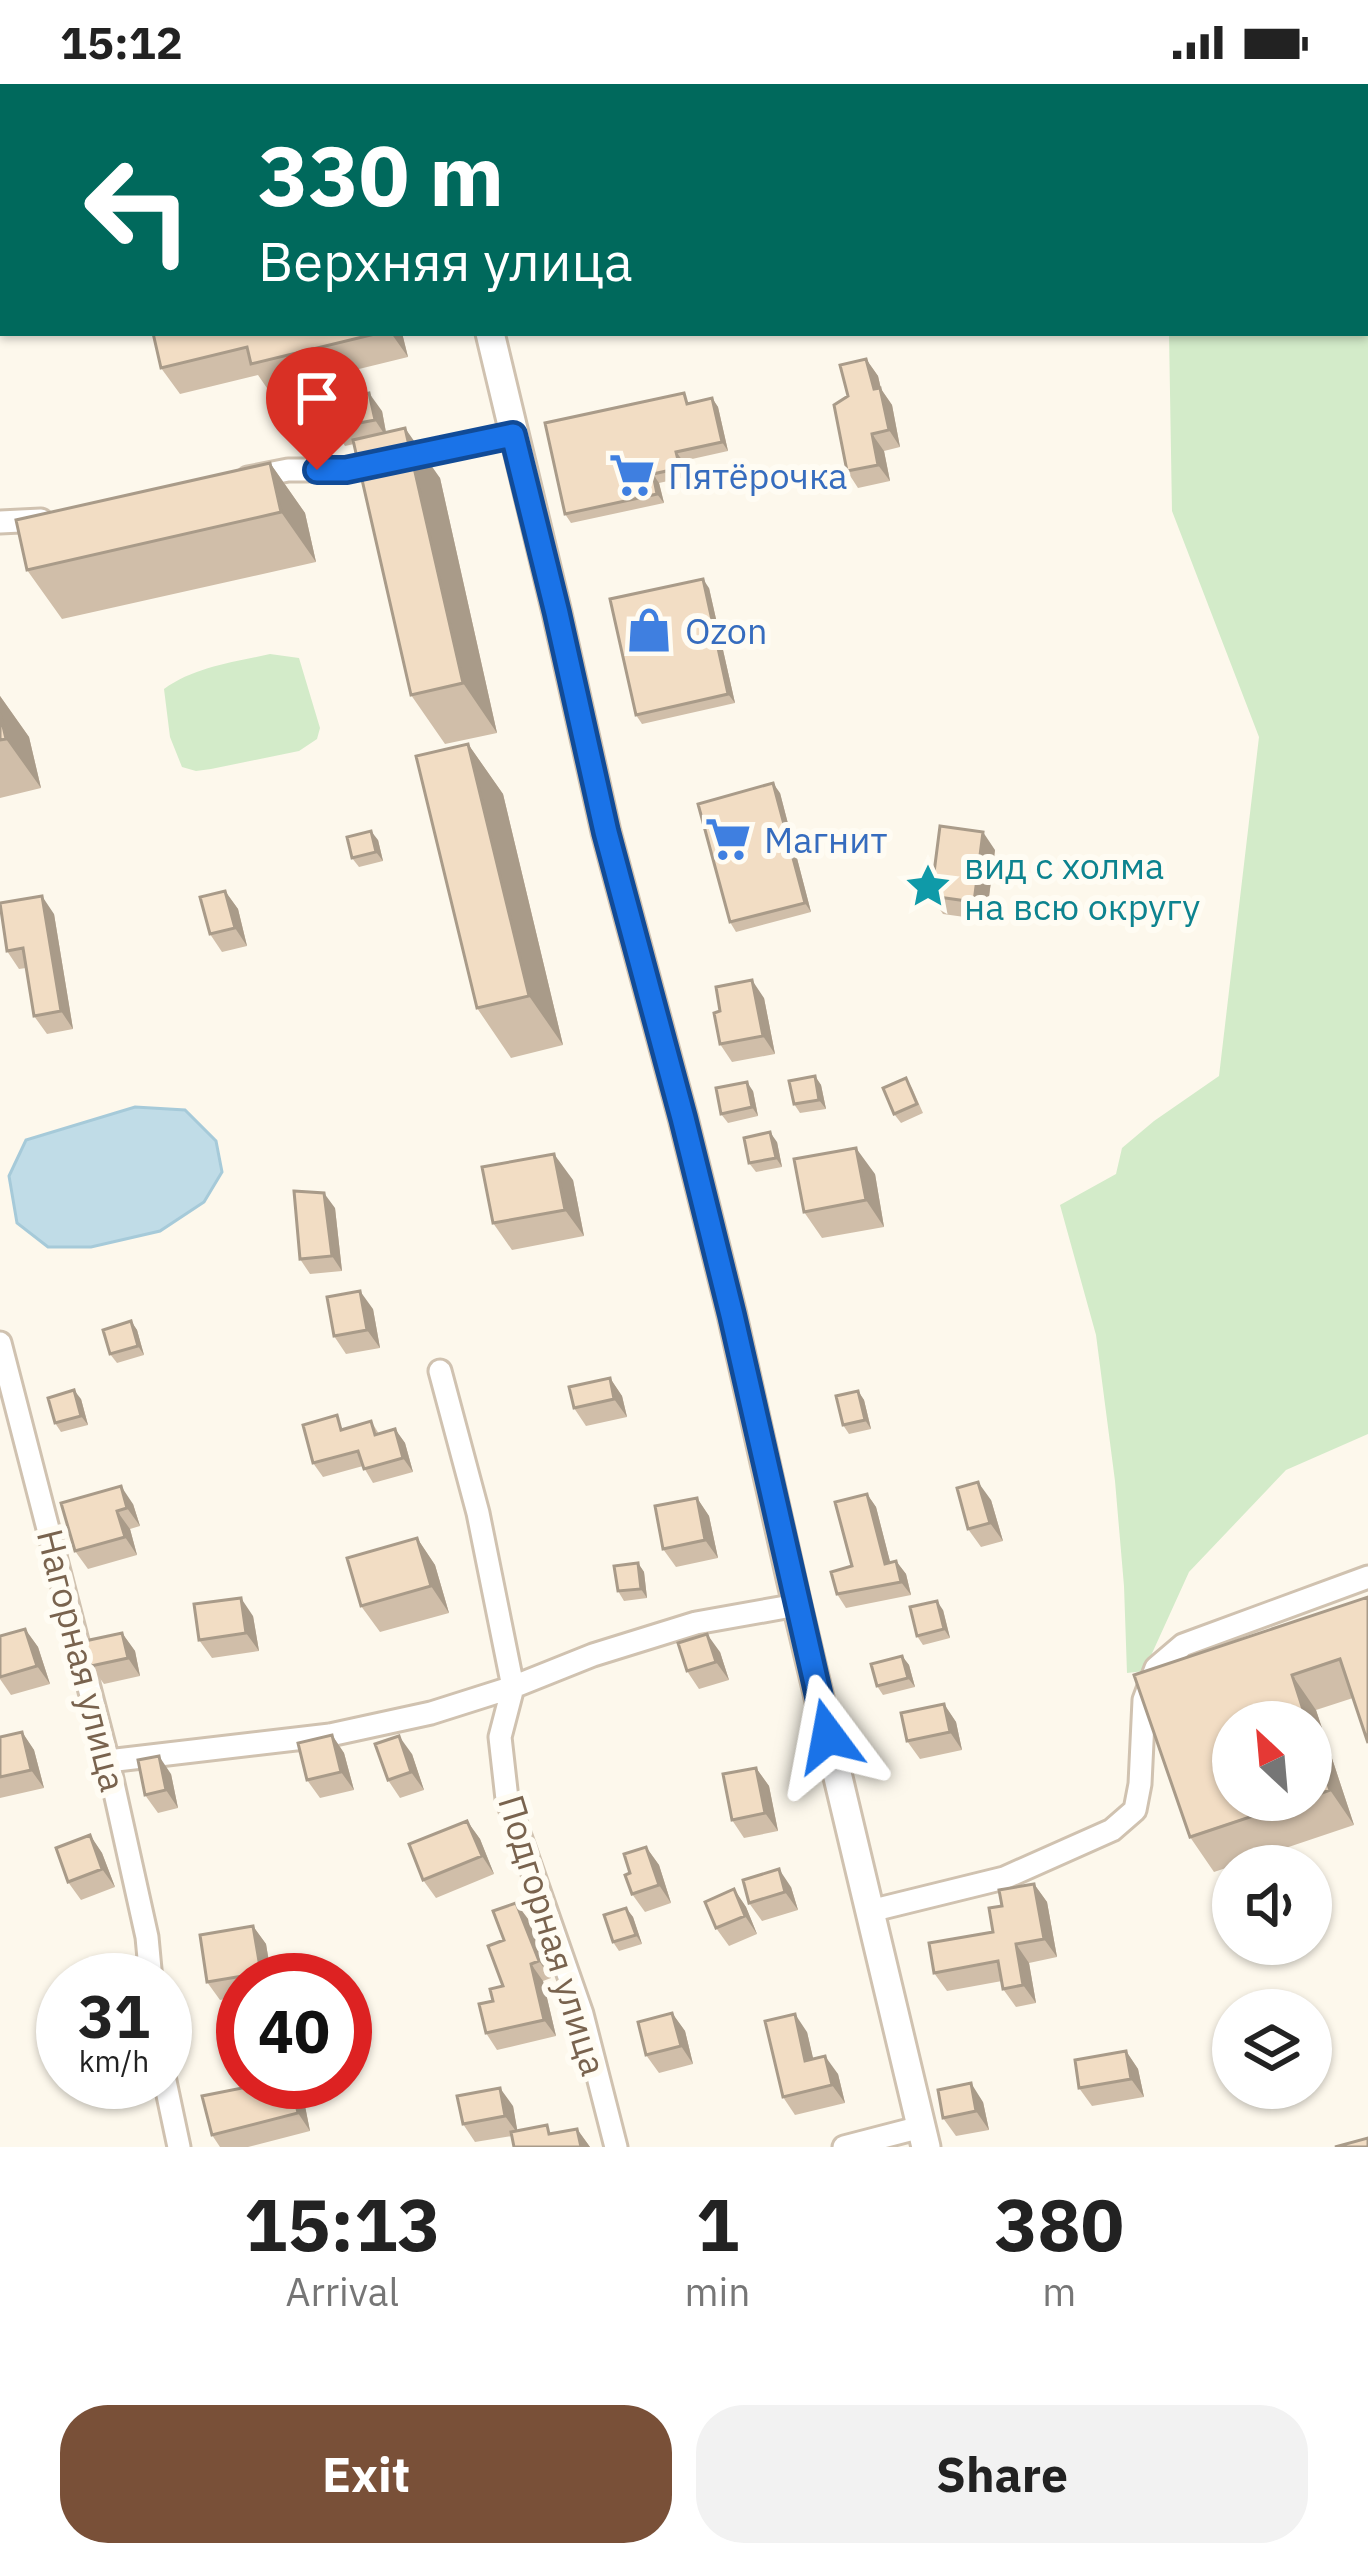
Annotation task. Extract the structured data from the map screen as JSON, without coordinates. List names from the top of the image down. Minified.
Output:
{"streets":{"street":["Нагорная улица","Подгорная улица"]},"places":{"supermarket":["Пятёрочка","Магнит"],"shop":["Ozon"],"place":["вид с холма на всю округу"]},"north":"top left","page":{"status":"15:12","turn":["330 m","Верхняя улица"],"speed":"31 km/h","limit":"40","eta":["15:13","Arrival","1","min","380","m"],"buttons":["Exit","Share"]}}
